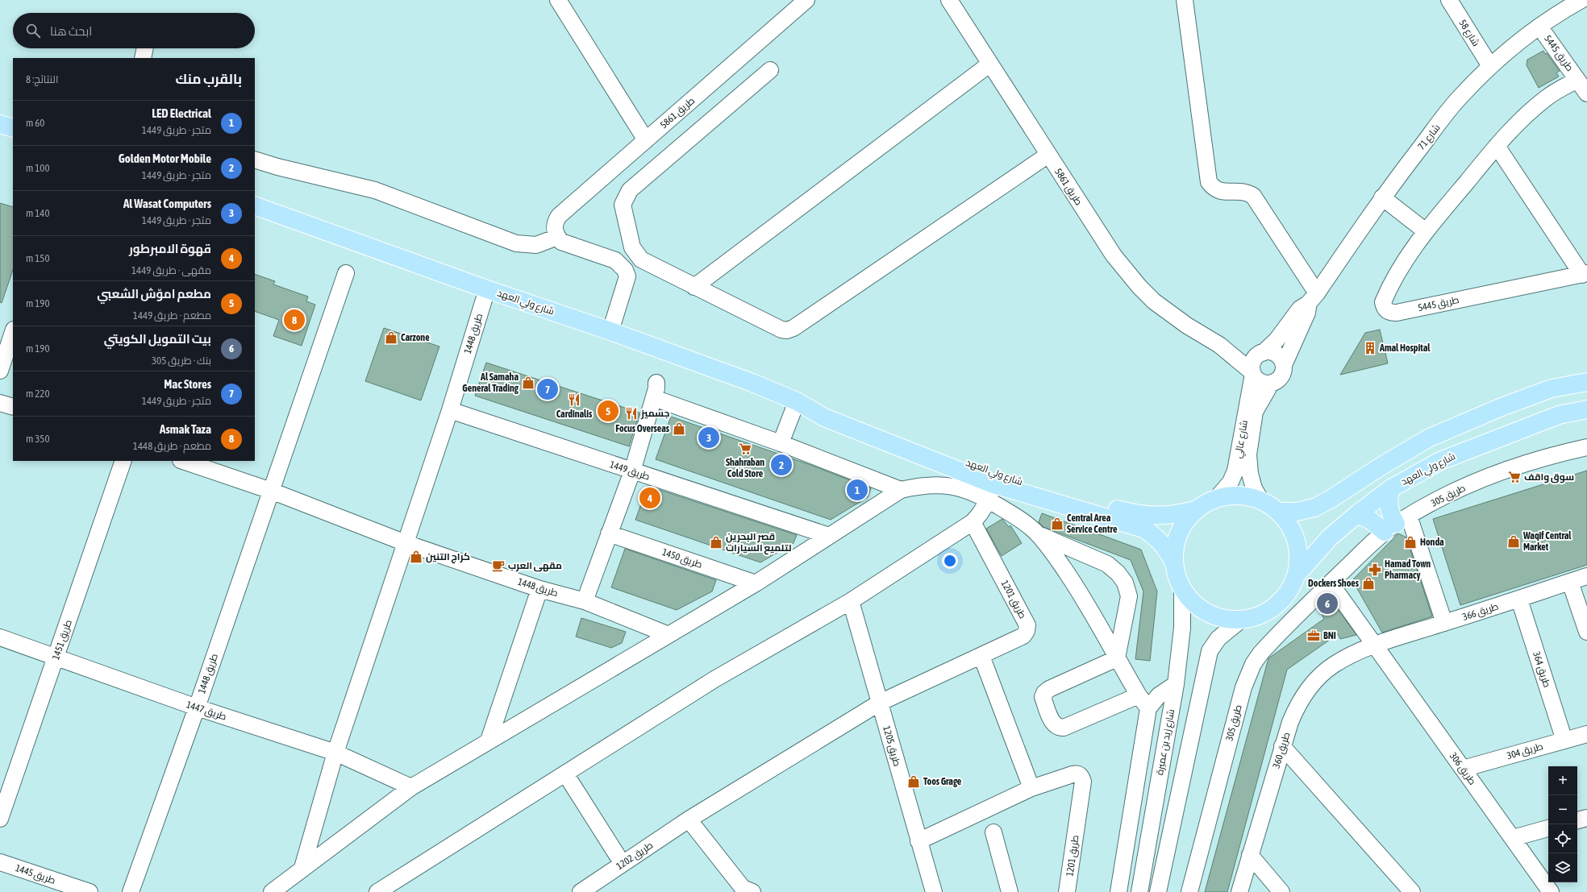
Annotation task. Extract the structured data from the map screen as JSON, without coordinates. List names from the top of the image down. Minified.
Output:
{"streets":{"main road":["شارع ولي العهد"],"street":["شارع 58","طريق 5445","طريق 5861","شارع 71","طريق 1448","شارع عالي","طريق 1449","طريق 305","طريق 1450","طريق 1201","طريق 366","طريق 1451","طريق 364","طريق 1447","شارع زيد بن عميرة","طريق 1205","طريق 360","طريق 304","طريق 306","طريق 1202","طريق 1445"]},"crossings":[["شارع 58","شارع 71"],["طريق 5445","شارع 71"],["طريق 5861","شارع 71"],["طريق 5861","شارع عالي"],["شارع 71","شارع عالي"],["شارع ولي العهد","طريق 1448"],["طريق 1448","طريق 1449"],["طريق 1448","طريق 1447"],["طريق 1201","طريق 1205"],["طريق 1201","طريق 1202"],["طريق 366","طريق 364"],["طريق 366","طريق 360"],["طريق 366","طريق 306"],["طريق 1451","طريق 1447"],["طريق 364","طريق 304"],["طريق 1205","طريق 1202"],["طريق 360","طريق 306"],["طريق 304","طريق 306"]],"places":{"shop":["Carzone","Al Samaha General Trading","Focus Overseas","Central Area Service Centre","Waqif Central Market","قصر البحرين لتلميع السيارات","Honda","كراج التنين","Dockers Shoes","Toos Grage"],"building":["Amal Hospital"],"restaurant":["Cardinalis","جسميز"],"supermarket":["Shahraban Cold Store","سوق واقف"],"cafe":["مقهى العرب"],"pharmacy":["Hamad Town Pharmacy"],"office":["BNI"]},"page":{"search":"ابحث هنا","heading":["بالقرب منك","النتائج: 8"],"list":[{"mark":"1","name":"LED Electrical","note":"متجر · طريق 1449","value":"60 m"},{"mark":"2","name":"Golden Motor Mobile","note":"متجر · طريق 1449","value":"100 m"},{"mark":"3","name":"Al Wasat Computers","note":"متجر · طريق 1449","value":"140 m"},{"mark":"4","name":"قهوة الامبرطور","note":"مقهى · طريق 1449","value":"150 m"},{"mark":"5","name":"مطعم اموّش الشعبي","note":"مطعم · طريق 1449","value":"190 m"},{"mark":"6","name":"بيت التمويل الكويتي","note":"بنك · طريق 305","value":"190 m"},{"mark":"7","name":"Mac Stores","note":"متجر · طريق 1449","value":"220 m"},{"mark":"8","name":"Asmak Taza","note":"مطعم · طريق 1448","value":"350 m"}],"pins":["8","7","5","3","2","1","4","6"],"map_buttons":["+","−"]}}
